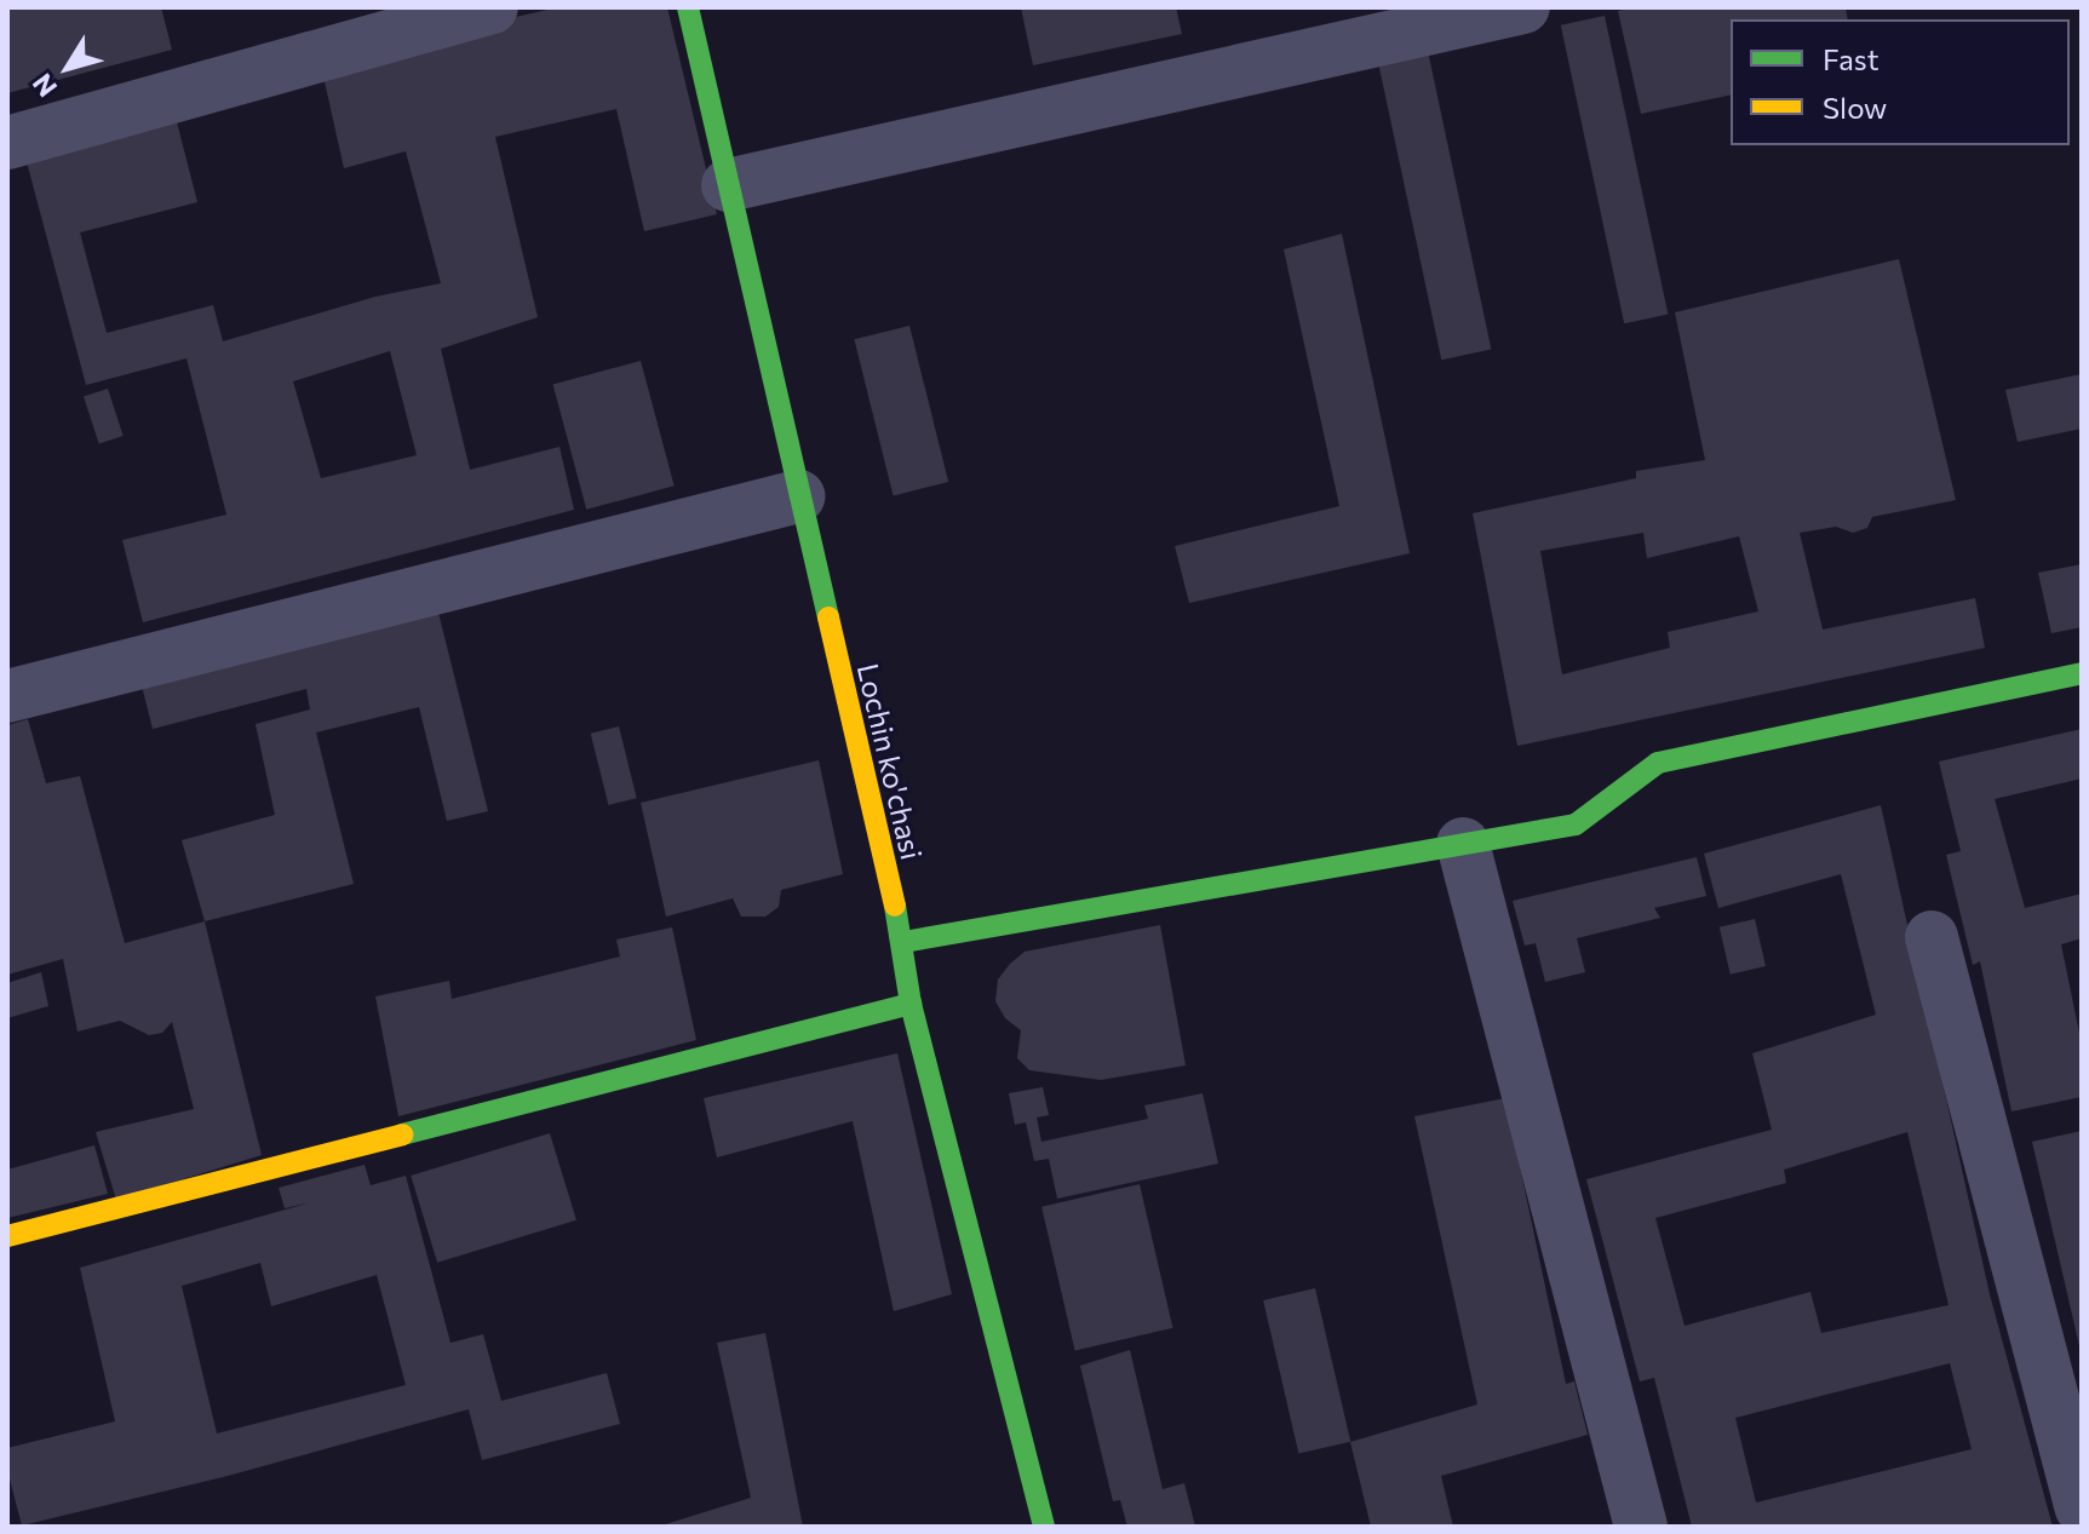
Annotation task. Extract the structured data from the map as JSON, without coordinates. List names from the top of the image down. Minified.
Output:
{"streets":{"street":["Lochin ko'chasi"]},"legend":["Fast","Slow"],"north":"bottom left"}
